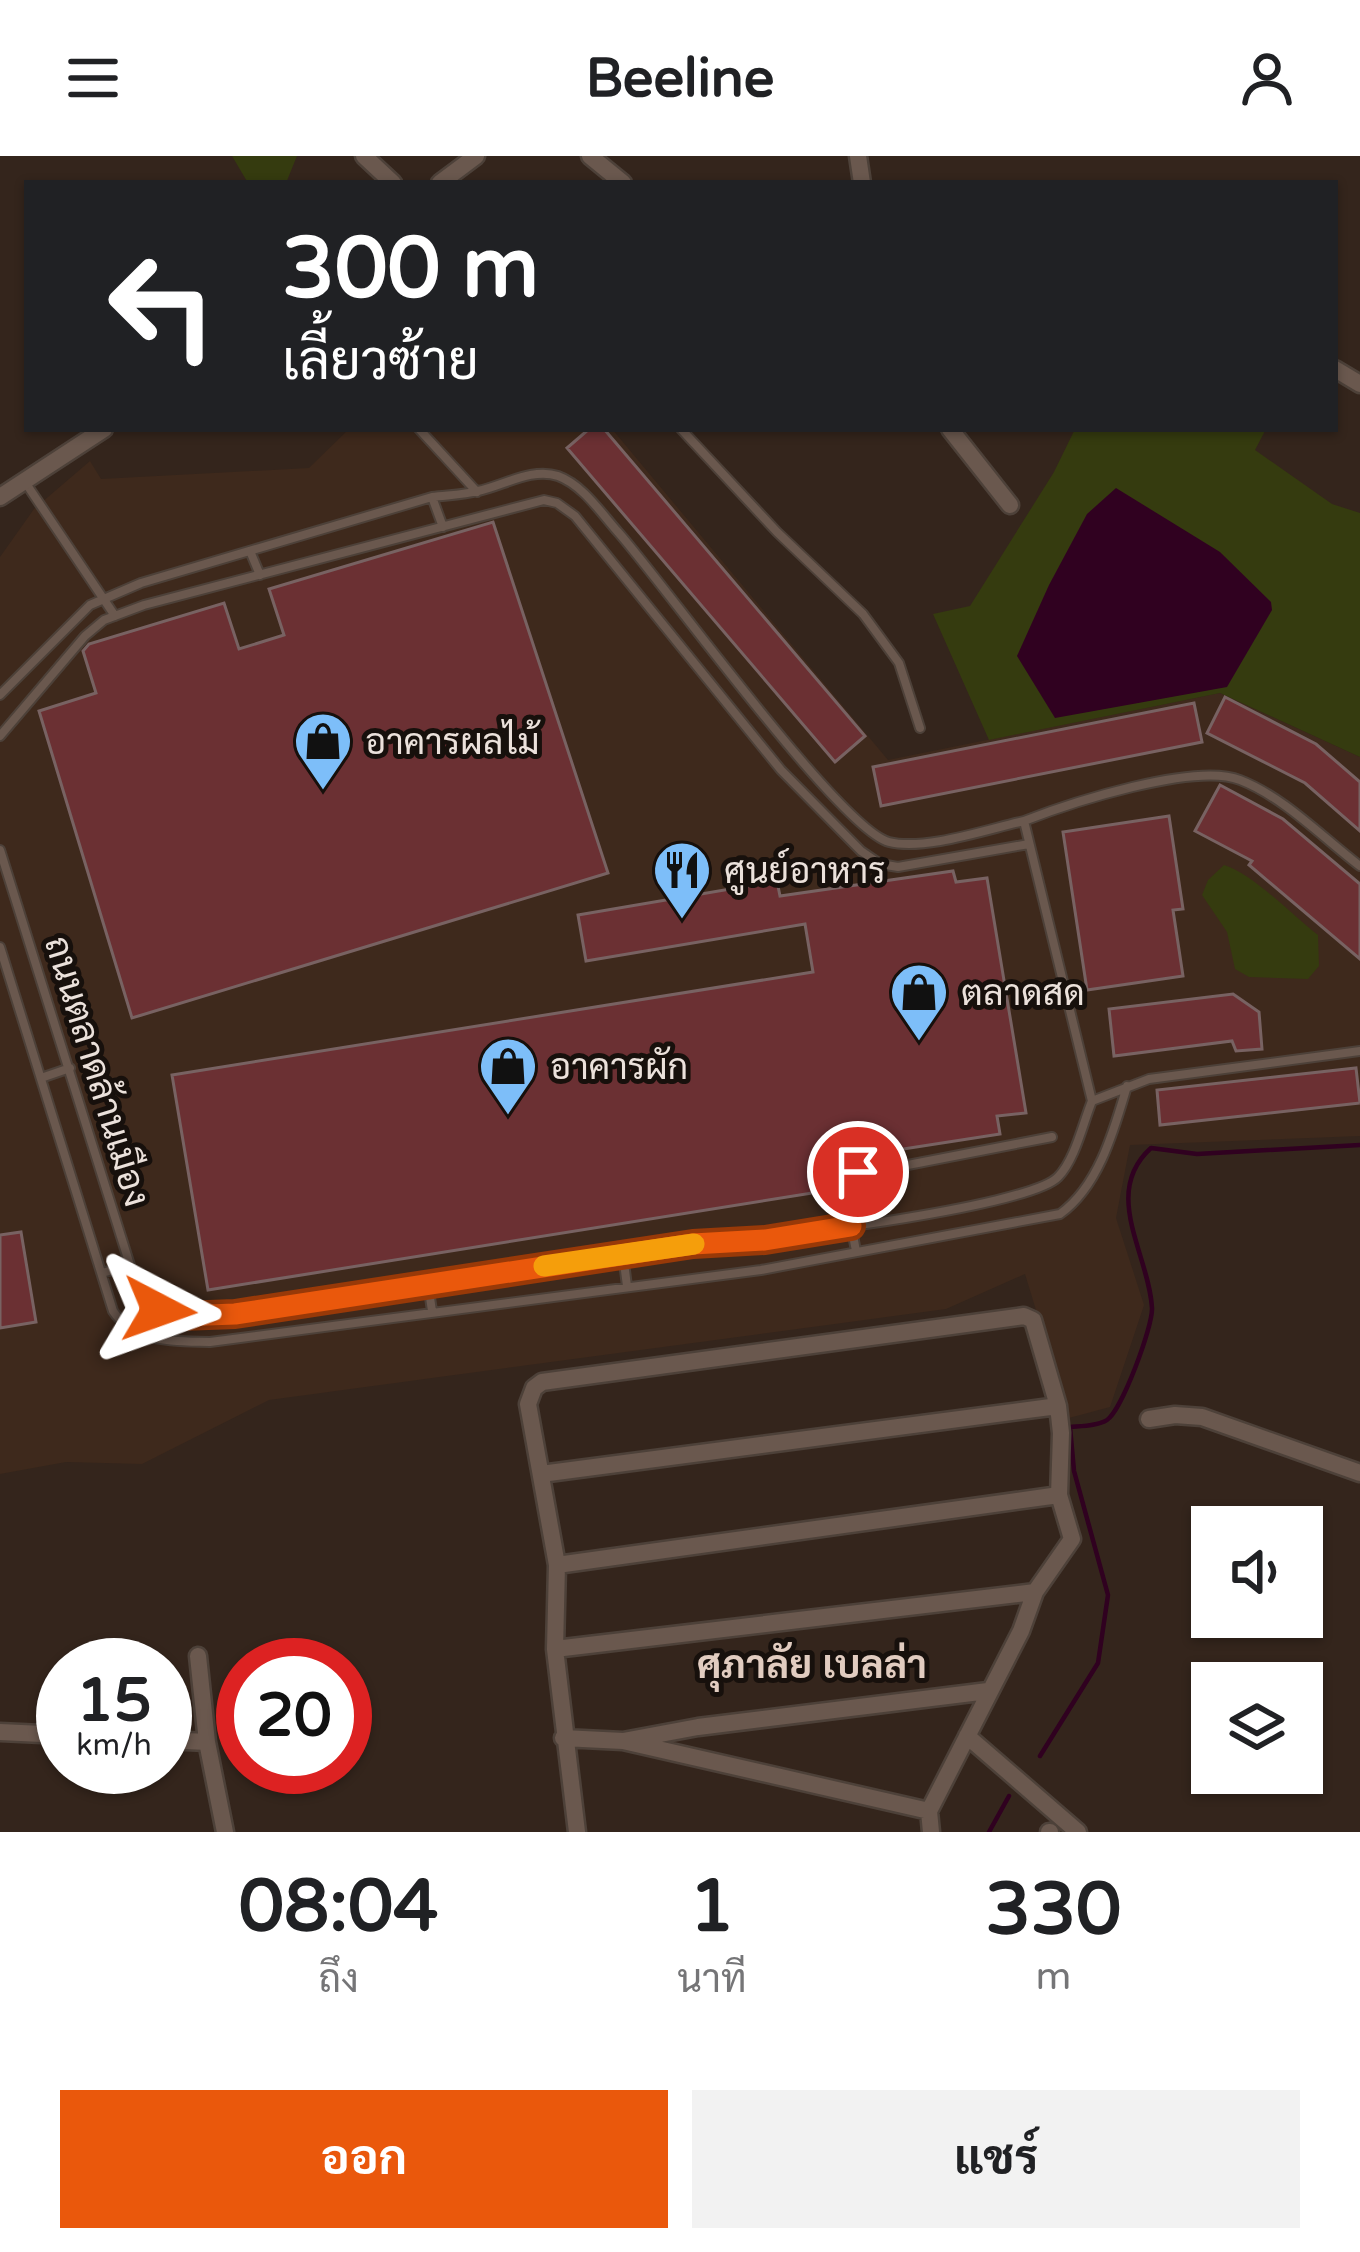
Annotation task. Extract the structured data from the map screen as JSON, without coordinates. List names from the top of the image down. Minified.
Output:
{"streets":{"lane":["ถนนตลาดล้านเมือง"]},"districts":["ศุภาลัย เบลล่า"],"places":{"shop":["อาคารผลไม้","ตลาดสด","อาคารผัก"],"restaurant":["ศูนย์อาหาร"]},"page":{"header":"Beeline","turn":["300 m","เลี้ยวซ้าย"],"speed":"15 km/h","limit":"20","eta":["08:04","ถึง","1","นาที","330","m"],"buttons":["ออก","แชร์"]}}
